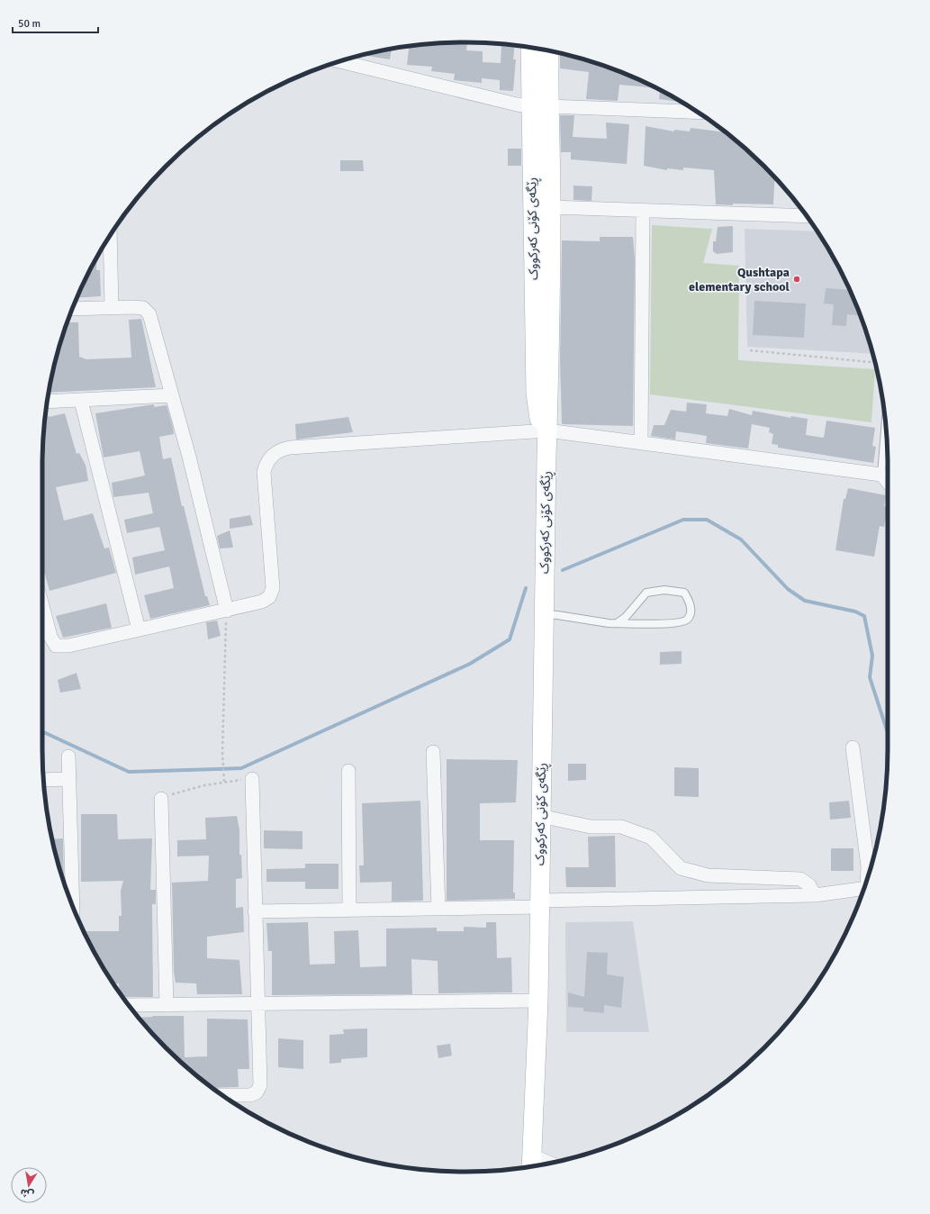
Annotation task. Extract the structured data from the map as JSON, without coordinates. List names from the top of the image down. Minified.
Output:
{"streets":{"street":["ڕێگەی کۆنی کەرکووک"]},"places":["Qushtapa elementary school"],"scale_bar":"50 m","north":"bottom"}
